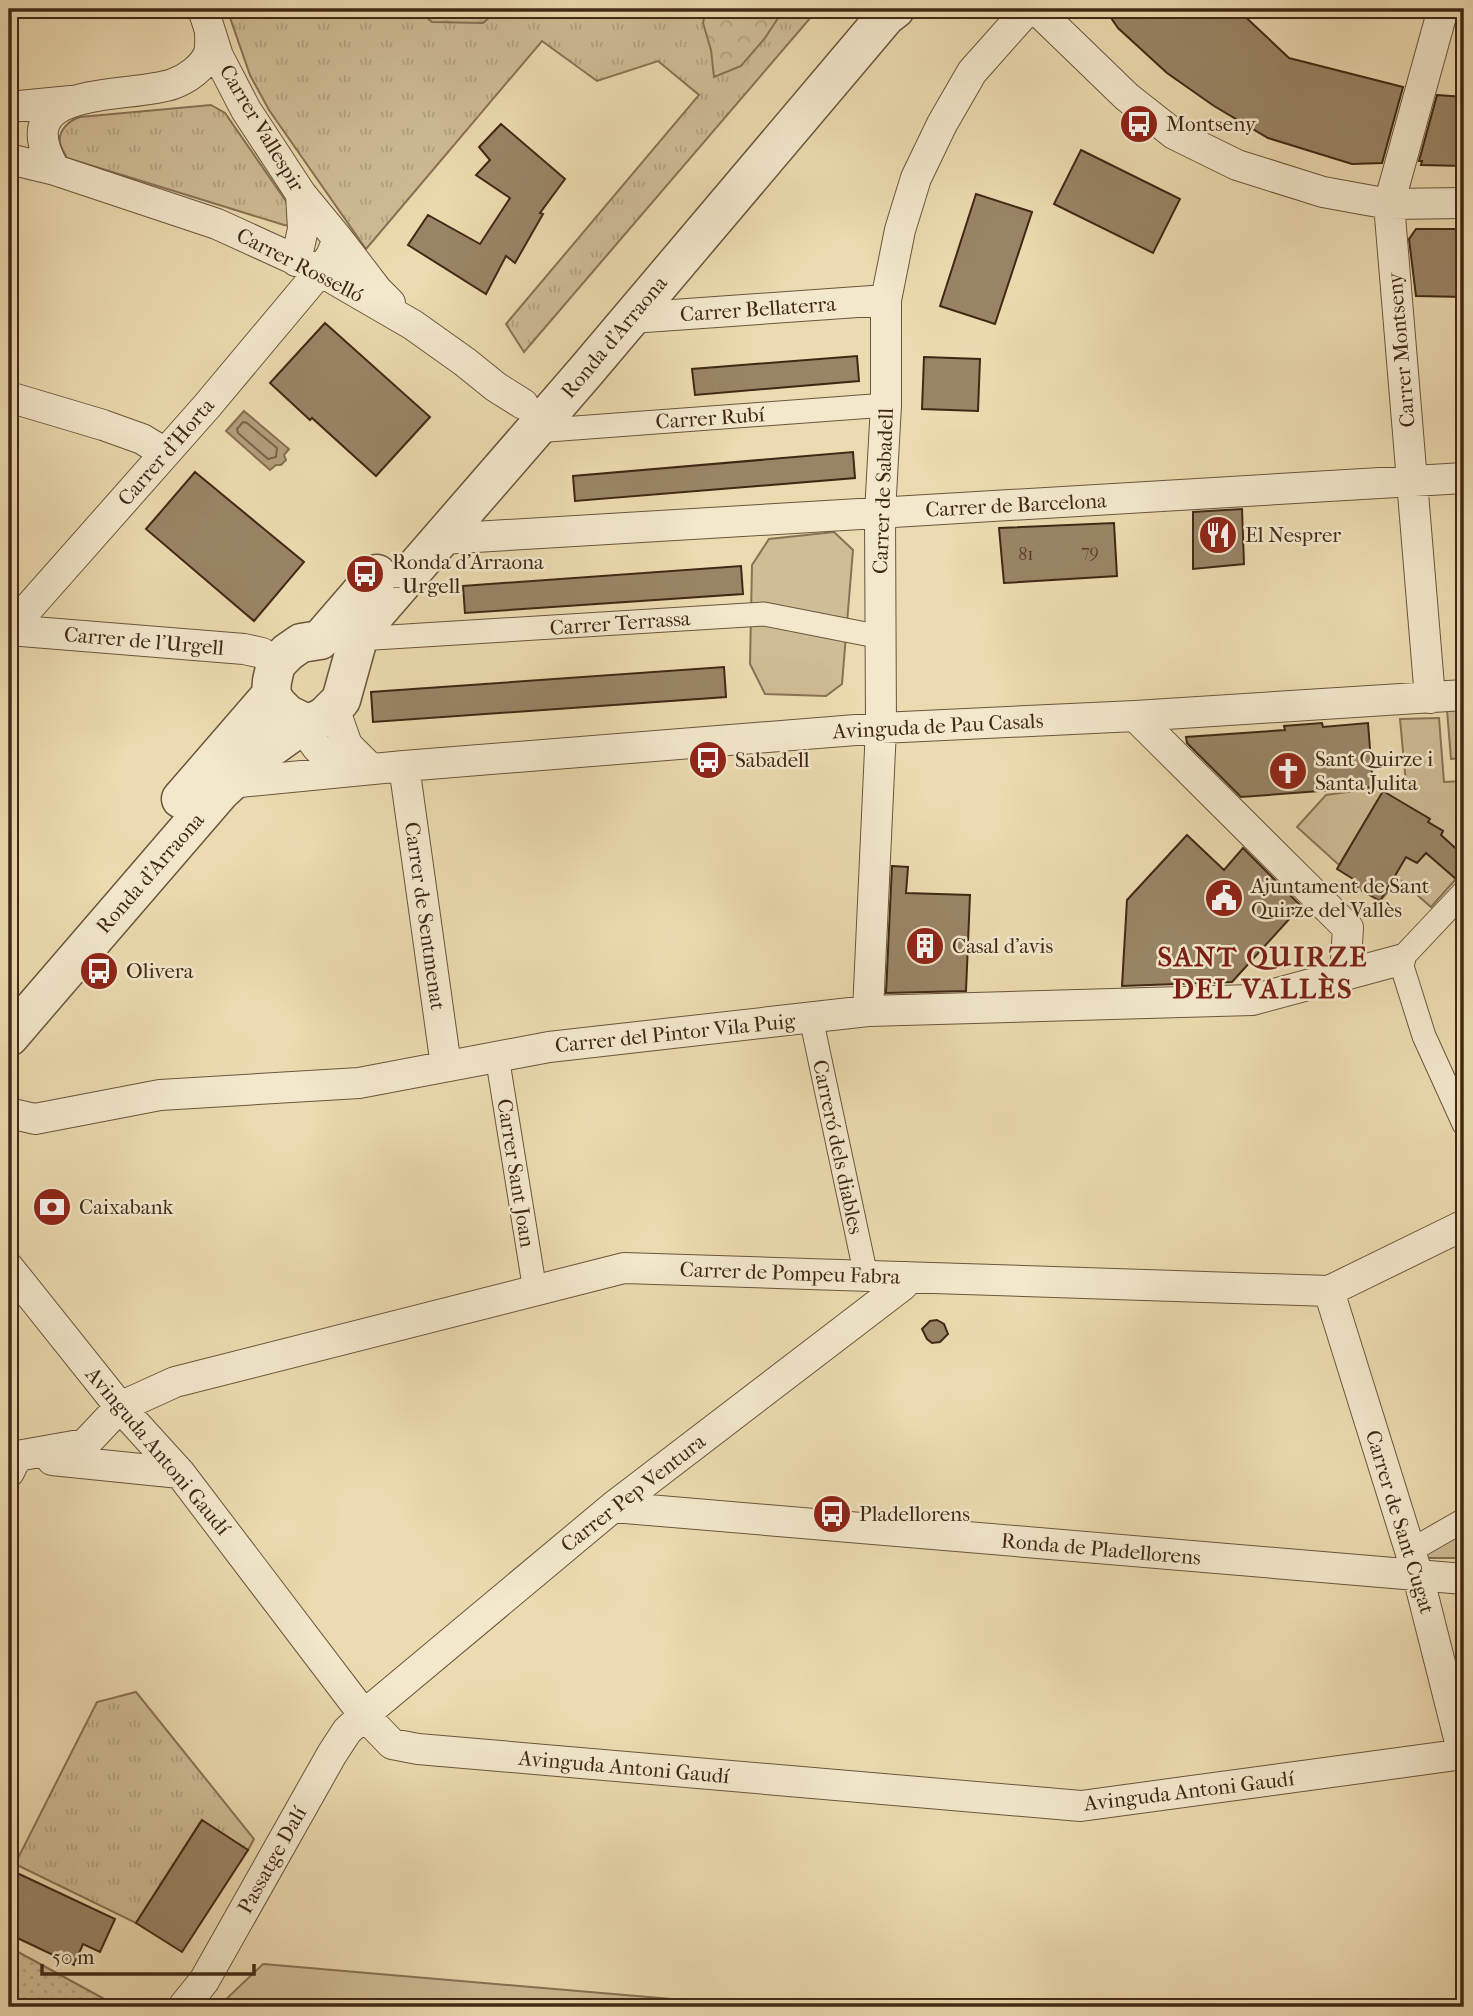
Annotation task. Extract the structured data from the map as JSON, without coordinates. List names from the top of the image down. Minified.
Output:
{"streets":{"street":["Carrer Vallespir","Carrer Rosselló","Carrer Bellaterra","Ronda d'Arraona","Carrer Montseny","Carrer Rubí","Carrer d'Horta","Carrer de Sabadell","Carrer de Barcelona","Carrer Terrassa","Carrer de l'Urgell","Avinguda de Pau Casals","Carrer de Sentmenat","Carrer del Pintor Vila Puig","Carreró dels diables","Carrer Sant Joan","Carrer de Pompeu Fabra","Avinguda Antoni Gaudí","Carrer Pep Ventura","Carrer de Sant Cugat","Ronda de Pladellorens","Passatge Dalí"]},"crossings":[["Carrer Vallespir","Carrer Rosselló"],["Carrer Vallespir","Carrer d'Horta"],["Carrer Rosselló","Ronda d'Arraona"],["Carrer Rosselló","Carrer Rubí"],["Carrer Rosselló","Carrer d'Horta"],["Carrer Bellaterra","Ronda d'Arraona"],["Carrer Bellaterra","Carrer de Sabadell"],["Ronda d'Arraona","Carrer Rubí"],["Ronda d'Arraona","Carrer de Barcelona"],["Ronda d'Arraona","Carrer Terrassa"],["Ronda d'Arraona","Carrer de l'Urgell"],["Ronda d'Arraona","Avinguda de Pau Casals"],["Carrer Montseny","Carrer de Barcelona"],["Carrer Montseny","Avinguda de Pau Casals"],["Carrer Rubí","Carrer de Sabadell"],["Carrer d'Horta","Carrer de l'Urgell"],["Carrer de Sabadell","Carrer de Barcelona"],["Carrer de Sabadell","Carrer Terrassa"],["Carrer de Sabadell","Avinguda de Pau Casals"],["Carrer de Sabadell","Carrer del Pintor Vila Puig"],["Carrer Terrassa","Carrer de l'Urgell"],["Avinguda de Pau Casals","Carrer de Sentmenat"],["Carrer de Sentmenat","Carrer del Pintor Vila Puig"],["Carrer del Pintor Vila Puig","Carreró dels diables"],["Carrer del Pintor Vila Puig","Carrer Sant Joan"],["Carreró dels diables","Carrer de Pompeu Fabra"],["Carrer Sant Joan","Carrer de Pompeu Fabra"],["Carrer de Pompeu Fabra","Avinguda Antoni Gaudí"],["Carrer de Pompeu Fabra","Carrer Pep Ventura"],["Carrer de Pompeu Fabra","Carrer de Sant Cugat"],["Avinguda Antoni Gaudí","Carrer Pep Ventura"],["Avinguda Antoni Gaudí","Carrer de Sant Cugat"],["Avinguda Antoni Gaudí","Passatge Dalí"],["Carrer Pep Ventura","Ronda de Pladellorens"],["Carrer Pep Ventura","Passatge Dalí"],["Carrer de Sant Cugat","Ronda de Pladellorens"]],"districts":["SANT QUIRZE DEL VALLÈS"],"places":{"bus stop":["Montseny","Ronda d'Arraona - Urgell","Sabadell","Olivera","Pladellorens"],"restaurant":["El Nesprer"],"church":["Sant Quirze i Santa Julita"],"public building":["Ajuntament de Sant Quirze del Vallès"],"building":["Casal d'avis"],"bank":["Caixabank"]},"house_numbers":["79","81"],"scale_bar":"50 m"}
